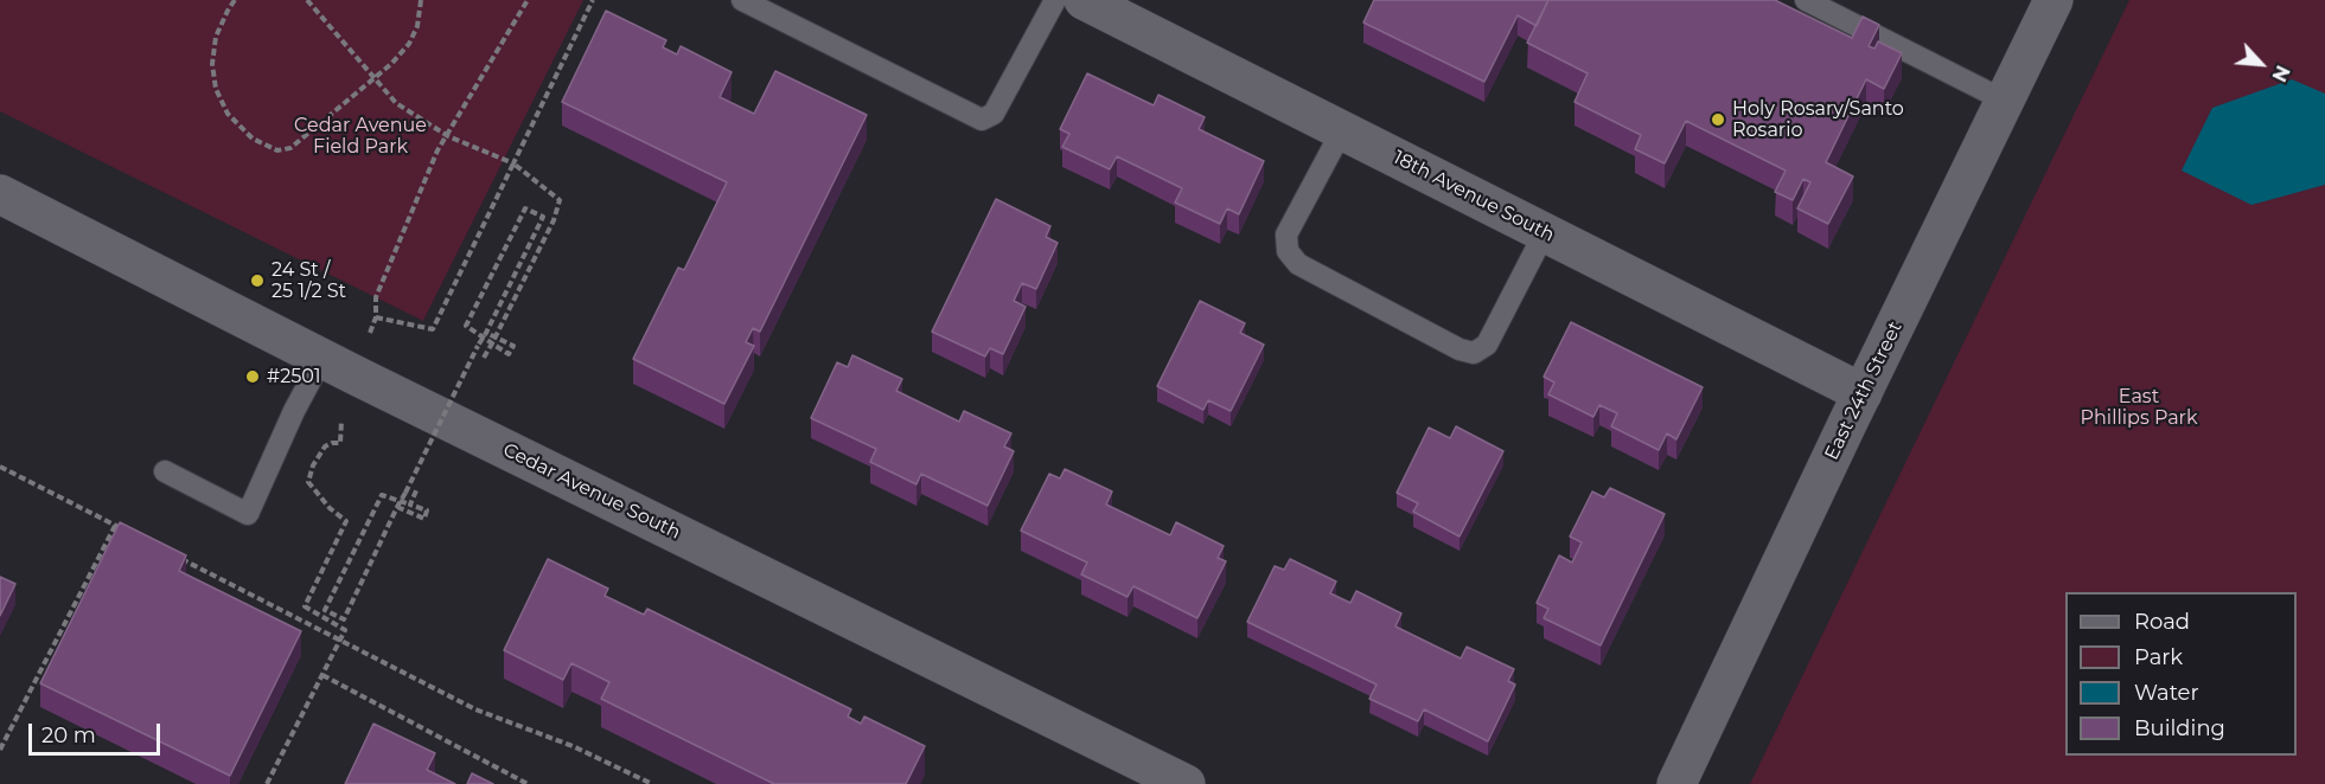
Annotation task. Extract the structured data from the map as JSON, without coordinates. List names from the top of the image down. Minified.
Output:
{"streets":{"street":["18th Avenue South","East 24th Street","Cedar Avenue South"]},"crossings":[["18th Avenue South","East 24th Street"]],"parks":["Cedar Avenue Field Park","East Phillips Park"],"places":["Holy Rosary/Santo Rosario","24 St / 25 1/2 St","#2501"],"legend":["Road","Park","Water","Building"],"scale_bar":"20 m","north":"bottom right"}
